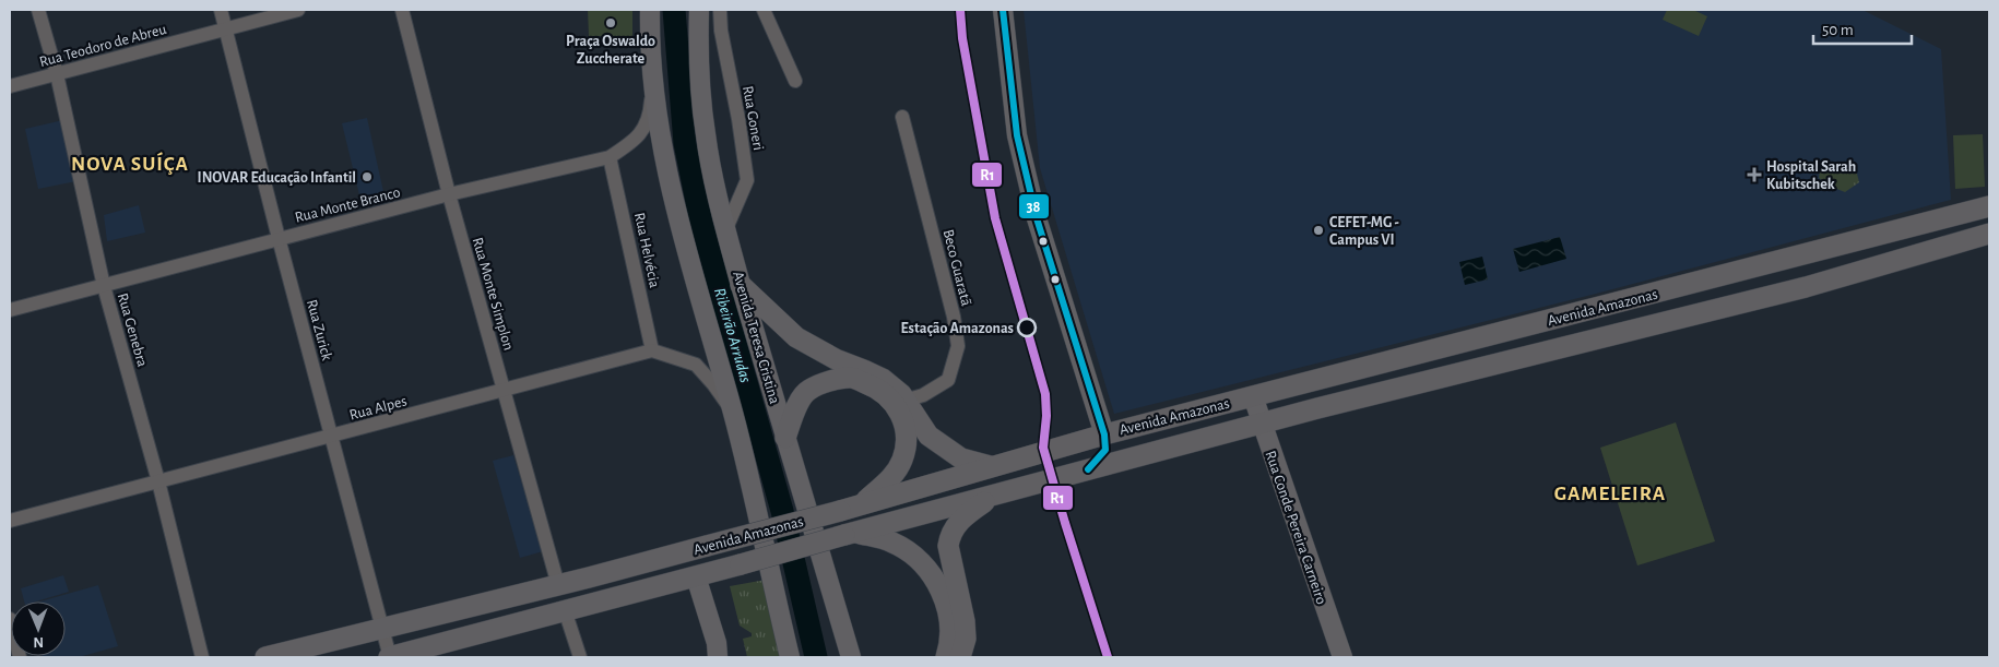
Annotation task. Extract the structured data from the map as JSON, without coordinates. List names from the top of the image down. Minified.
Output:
{"streets":{"main road":["Avenida Amazonas","Avenida Teresa Cristina","Rua Conde Pereira Carneiro"],"street":["Rua Teodoro de Abreu","Rua Goneri","Rua Monte Branco","Rua Helvécia","Beco Guaratã","Rua Monte Simplon","Rua Genebra","Rua Zurick","Rua Alpes"]},"crossings":[["Rua Teodoro de Abreu","Rua Genebra"],["Rua Teodoro de Abreu","Rua Zurick"],["Rua Goneri","Avenida Teresa Cristina"],["Rua Monte Branco","Rua Helvécia"],["Rua Monte Branco","Rua Monte Simplon"],["Rua Monte Branco","Rua Genebra"],["Rua Monte Branco","Rua Zurick"],["Rua Helvécia","Rua Alpes"],["Rua Monte Simplon","Avenida Amazonas"],["Rua Monte Simplon","Rua Alpes"],["Avenida Amazonas","Rua Zurick"],["Avenida Amazonas","Rua Conde Pereira Carneiro"],["Rua Genebra","Rua Alpes"],["Rua Zurick","Rua Alpes"]],"districts":["NOVA SUÍÇA","GAMELEIRA"],"water":["Ribeirão Arrudas"],"places":{"other":["Praça Oswaldo Zuccherate","INOVAR Educação Infantil","CEFET-MG - Campus VI","Estação Amazonas"],"health":["Hospital Sarah Kubitschek"]},"lines":["transit line R1","transit line 38"],"scale_bar":"50 m","north":"bottom"}
